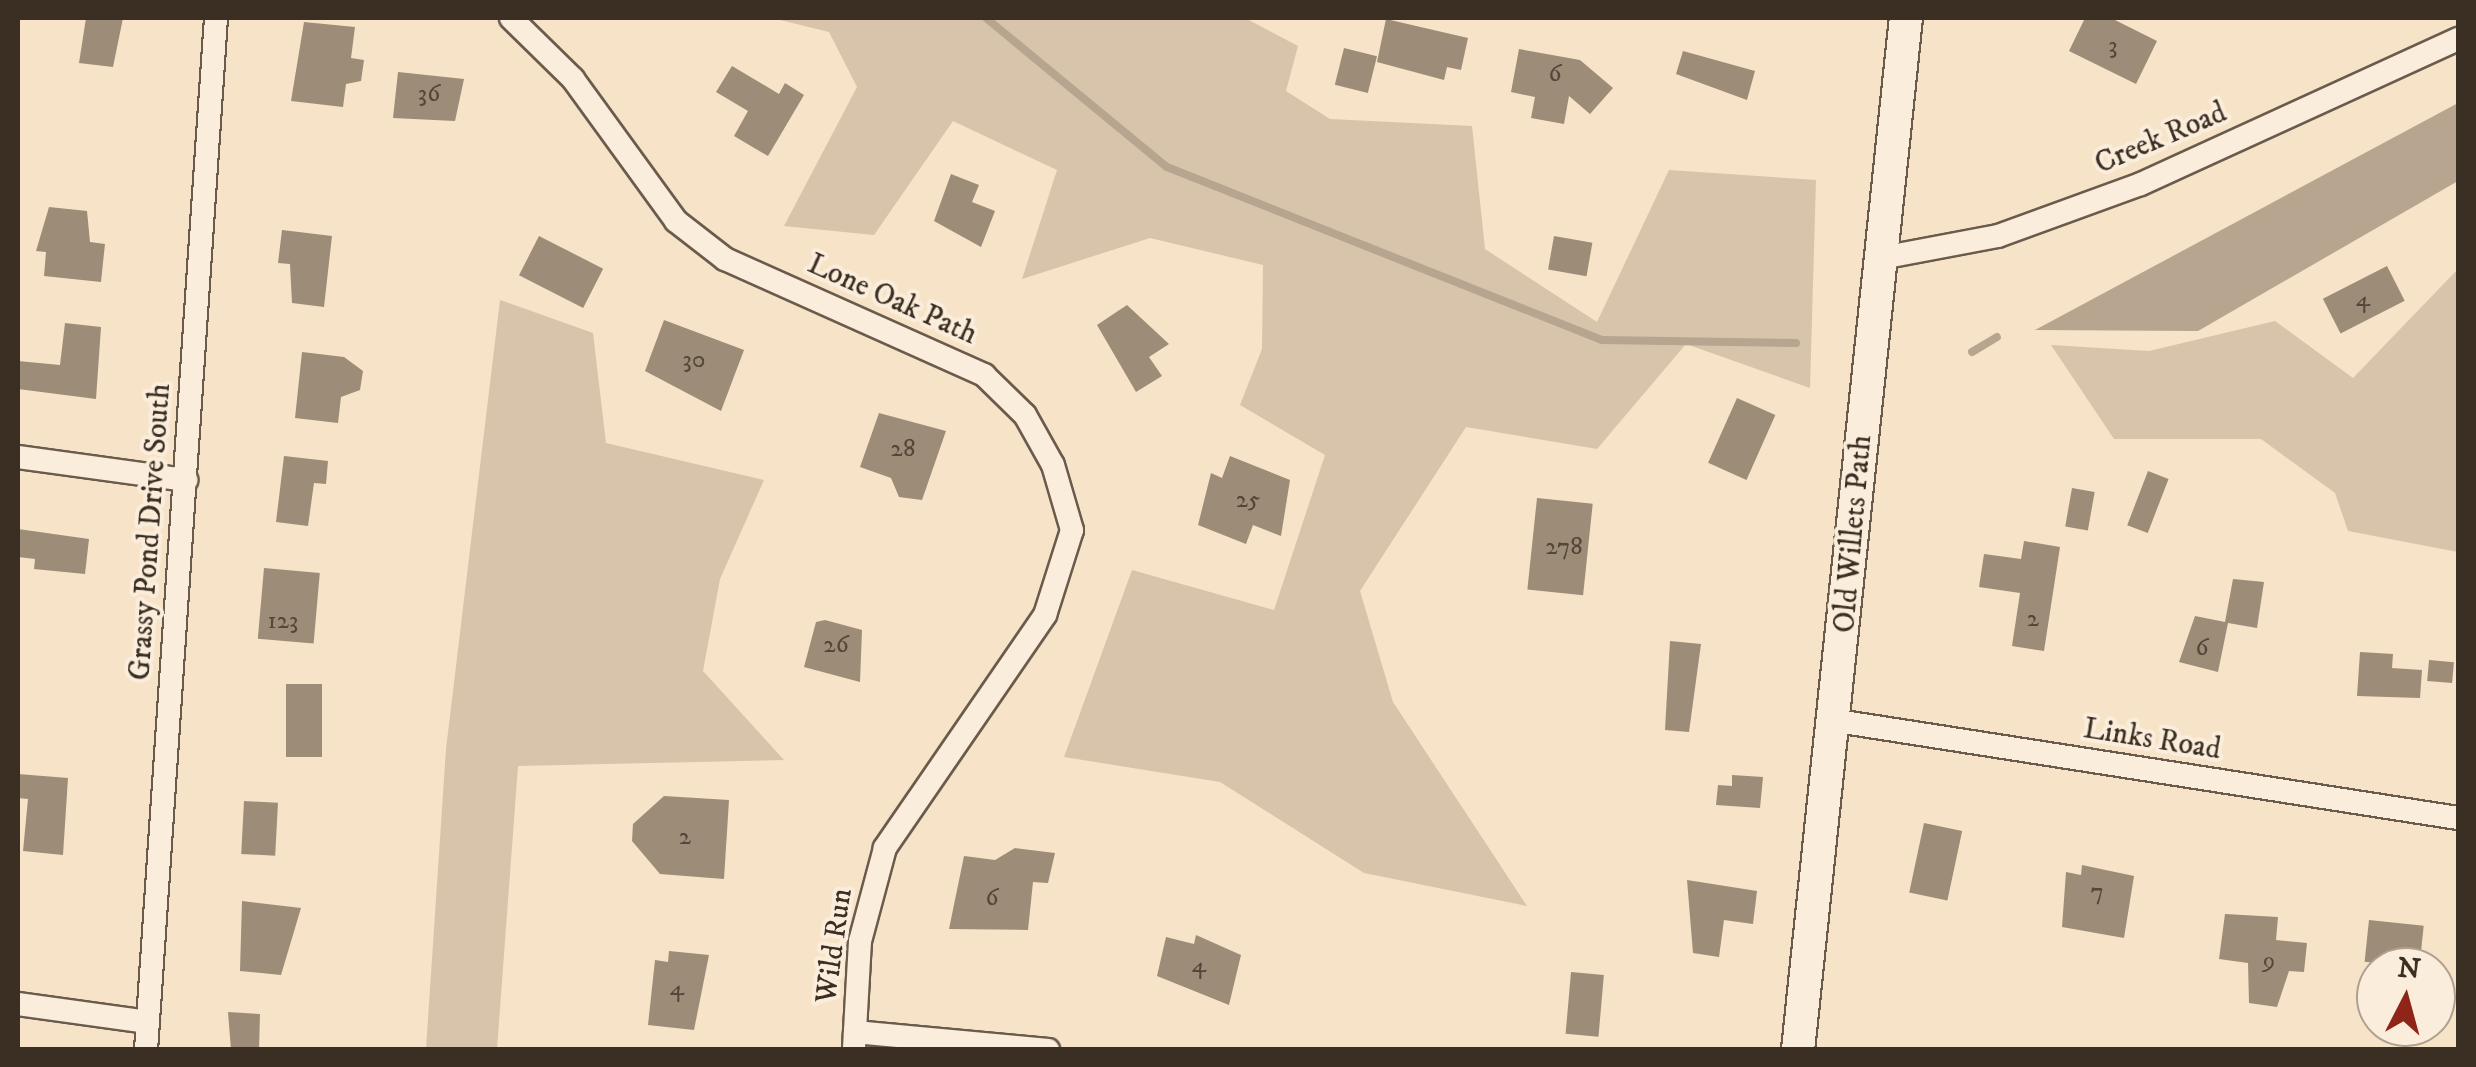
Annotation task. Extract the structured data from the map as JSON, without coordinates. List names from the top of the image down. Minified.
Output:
{"streets":{"main road":["Old Willets Path"],"street":["Creek Road","Lone Oak Path","Grassy Pond Drive South","Links Road","Wild Run"]},"crossings":[["Creek Road","Old Willets Path"],["Lone Oak Path","Wild Run"],["Old Willets Path","Links Road"]],"house_numbers":["3","6","36","4","30","28","25","278","2","123","26","6","2","7","6","9","4","4"],"north":"top"}
